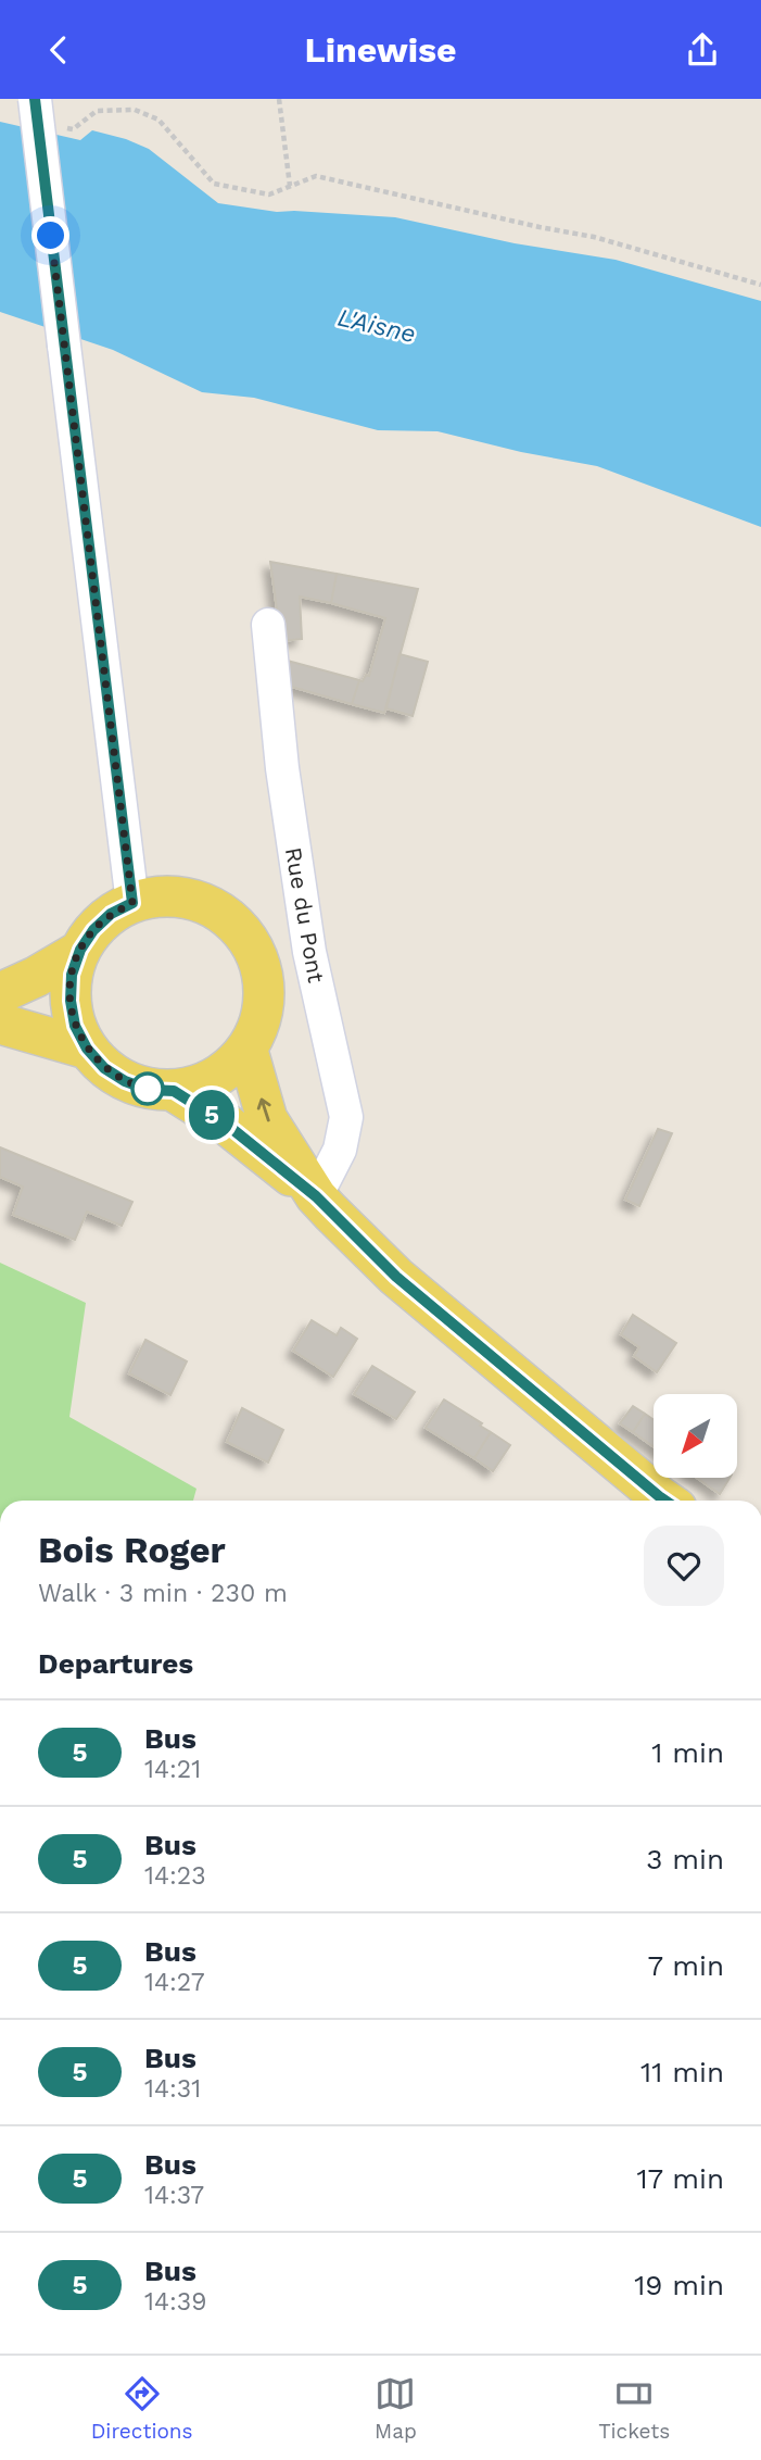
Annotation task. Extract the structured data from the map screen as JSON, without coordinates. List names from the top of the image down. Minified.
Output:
{"streets":{"street":["Rue du Pont"]},"water":["L'Aisne"],"lines":["bus line 5"],"north":"bottom left","page":{"header":"Linewise","on_map":"5","heading":[["Bois Roger","Walk · 3 min · 230 m"],"Departures"],"list":[{"mark":"5","name":"Bus","note":"14:21","value":"1 min"},{"mark":"5","name":"Bus","note":"14:23","value":"3 min"},{"mark":"5","name":"Bus","note":"14:27","value":"7 min"},{"mark":"5","name":"Bus","note":"14:31","value":"11 min"},{"mark":"5","name":"Bus","note":"14:37","value":"17 min"},{"mark":"5","name":"Bus","note":"14:39","value":"19 min"}],"tabs":["Directions","Map","Tickets"]}}
